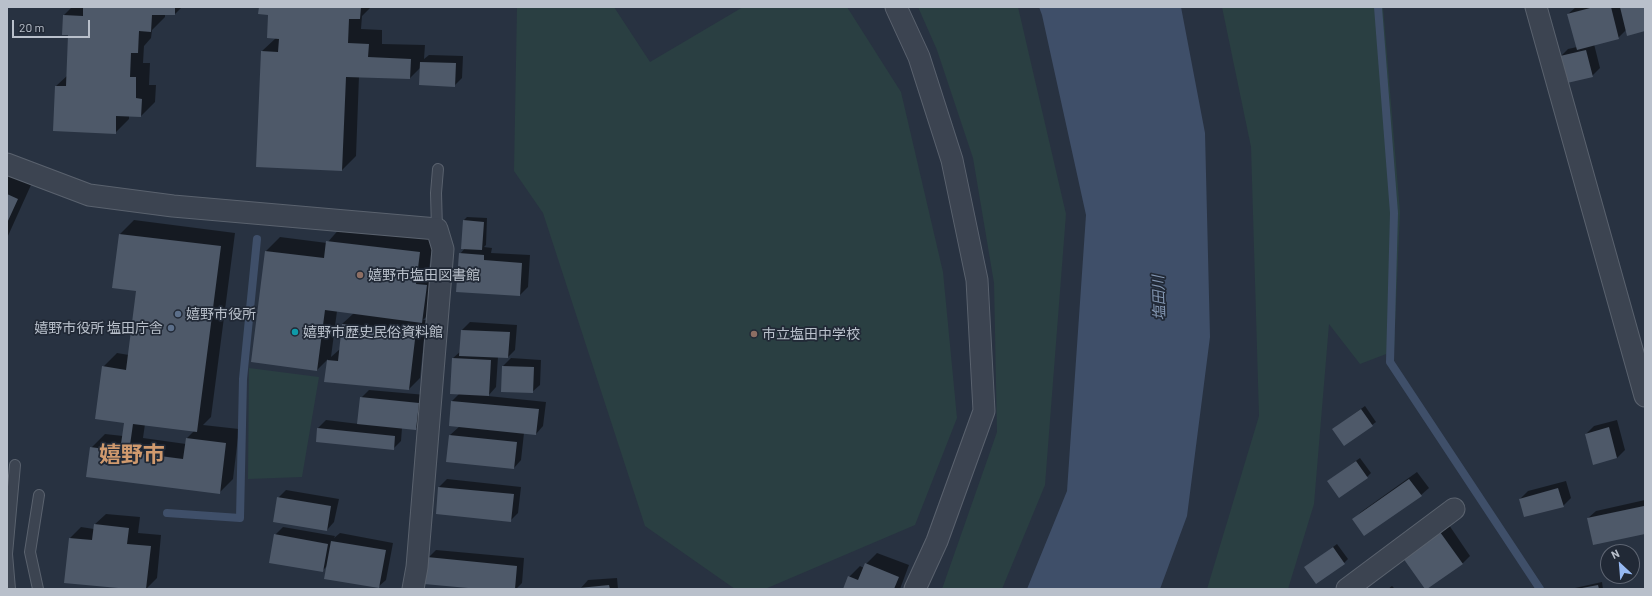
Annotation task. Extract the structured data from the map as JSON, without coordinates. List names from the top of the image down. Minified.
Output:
{"districts":["嬉野市"],"water":["塩田川"],"places":["嬉野市塩田図書館","嬉野市役所","嬉野市役所 塩田庁舎","嬉野市歴史民俗資料館","市立塩田中学校"],"scale_bar":"20 m","north":"top left"}
